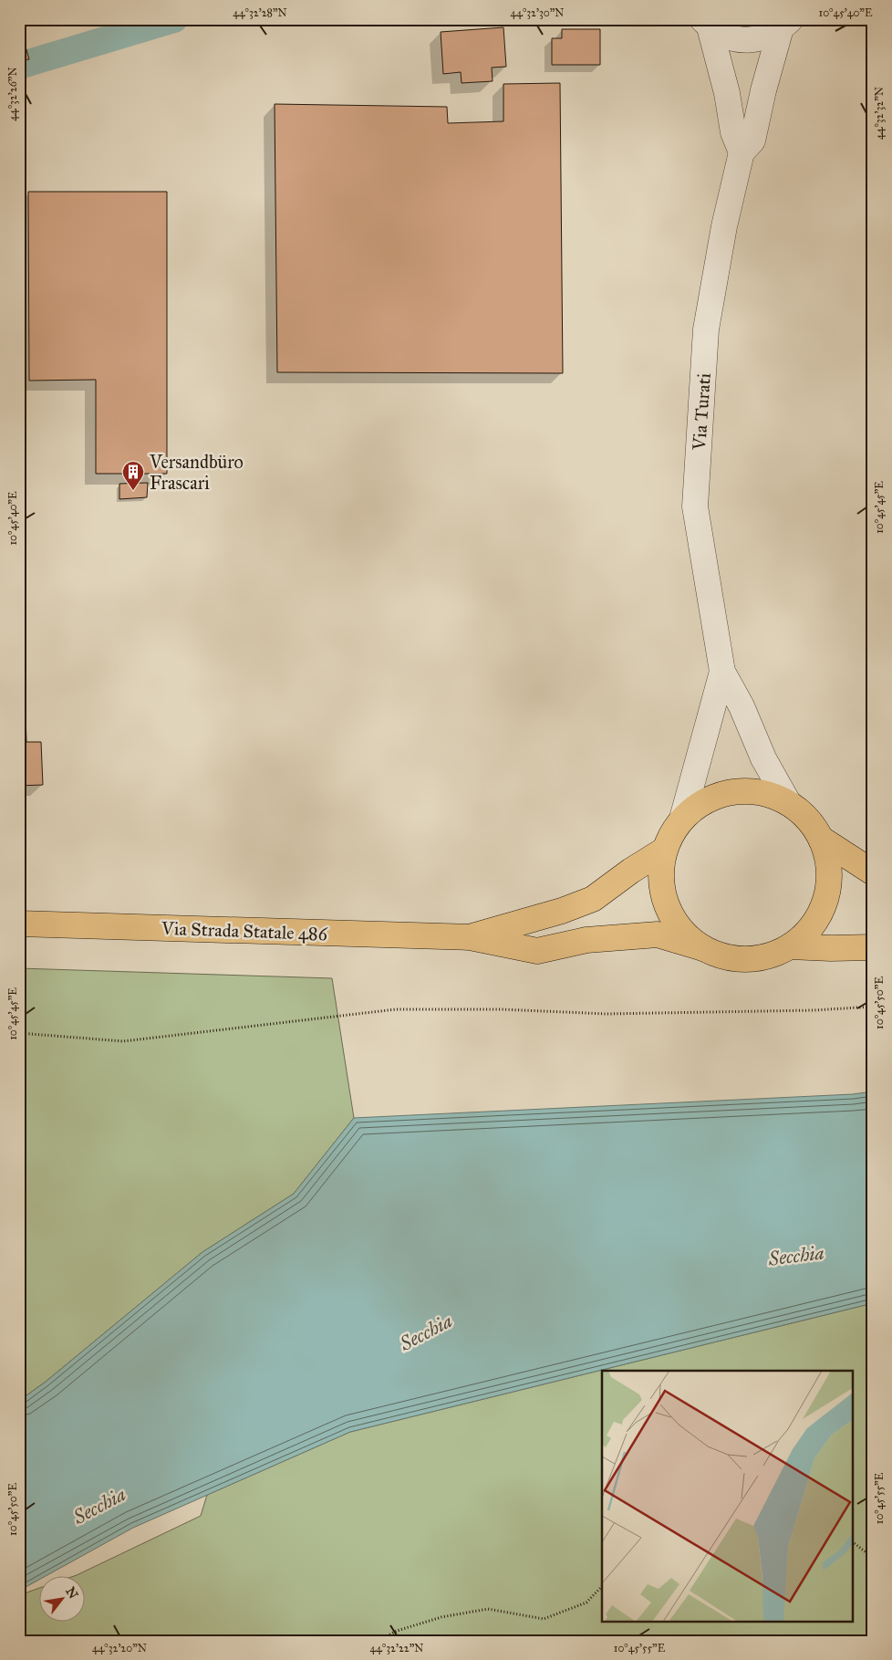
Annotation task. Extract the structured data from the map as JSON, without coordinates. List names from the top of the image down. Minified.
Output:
{"streets":{"main road":["Via Strada Statale 486"],"street":["Via Turati"]},"water":["Secchia"],"places":{"building":["Versandbüro Frascari"]},"north":"top right","coordinates":["44°32'28\"N","44°32'30\"N","10°45'40\"E","44°32'26\"N","44°32'32\"N","10°45'45\"E","10°45'50\"E","10°45'55\"E","44°32'20\"N","44°32'22\"N"]}
